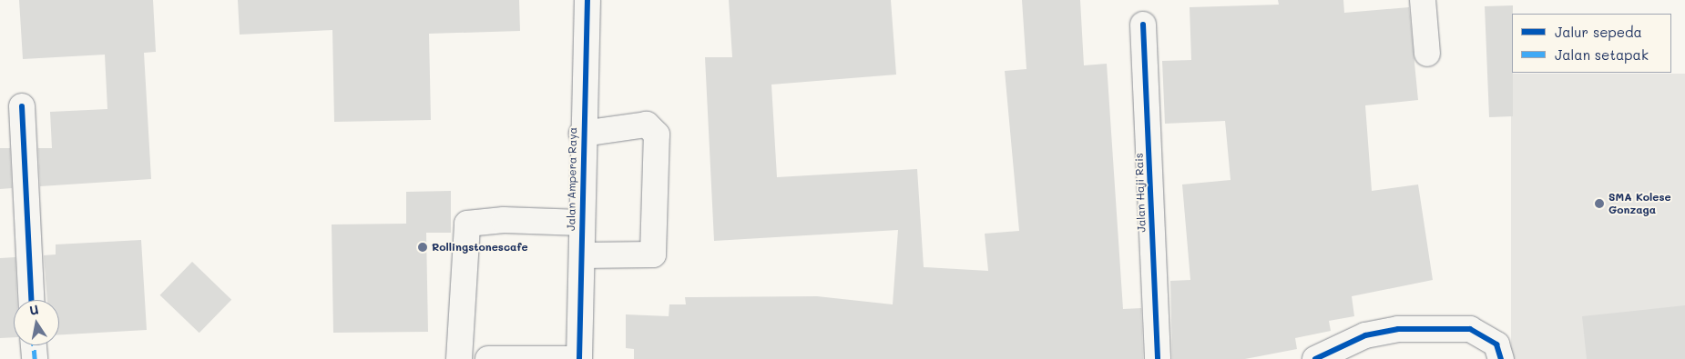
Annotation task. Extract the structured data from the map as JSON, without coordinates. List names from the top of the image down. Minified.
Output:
{"streets":{"street":["Jalan Ampera Raya","Jalan Haji Rais"]},"places":["SMA Kolese Gonzaga","Rollingstonescafe"],"legend":["Jalur sepeda","Jalan setapak"],"north":"top"}
